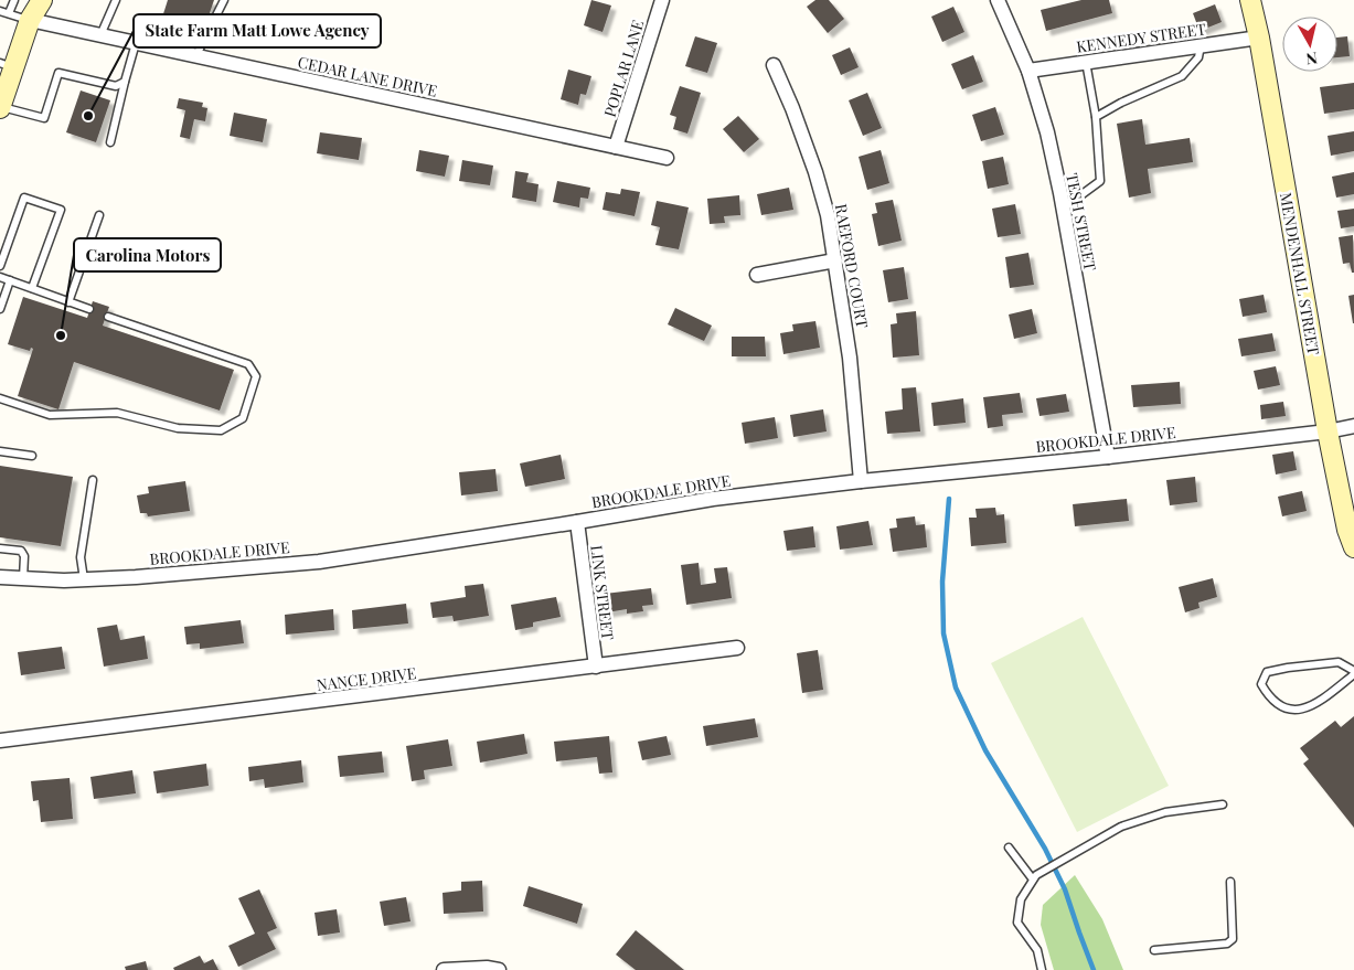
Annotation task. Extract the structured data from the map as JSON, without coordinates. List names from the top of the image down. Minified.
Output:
{"streets":{"street":["KENNEDY STREET","POPLAR LANE","CEDAR LANE DRIVE","TESH STREET","RAEFORD COURT","MENDENHALL STREET","BROOKDALE DRIVE","LINK STREET","NANCE DRIVE"]},"crossings":[["KENNEDY STREET","TESH STREET"],["KENNEDY STREET","MENDENHALL STREET"],["POPLAR LANE","CEDAR LANE DRIVE"],["TESH STREET","BROOKDALE DRIVE"],["RAEFORD COURT","BROOKDALE DRIVE"],["MENDENHALL STREET","BROOKDALE DRIVE"],["BROOKDALE DRIVE","LINK STREET"],["LINK STREET","NANCE DRIVE"]],"places":["State Farm Matt Lowe Agency","Carolina Motors"],"north":"bottom"}
